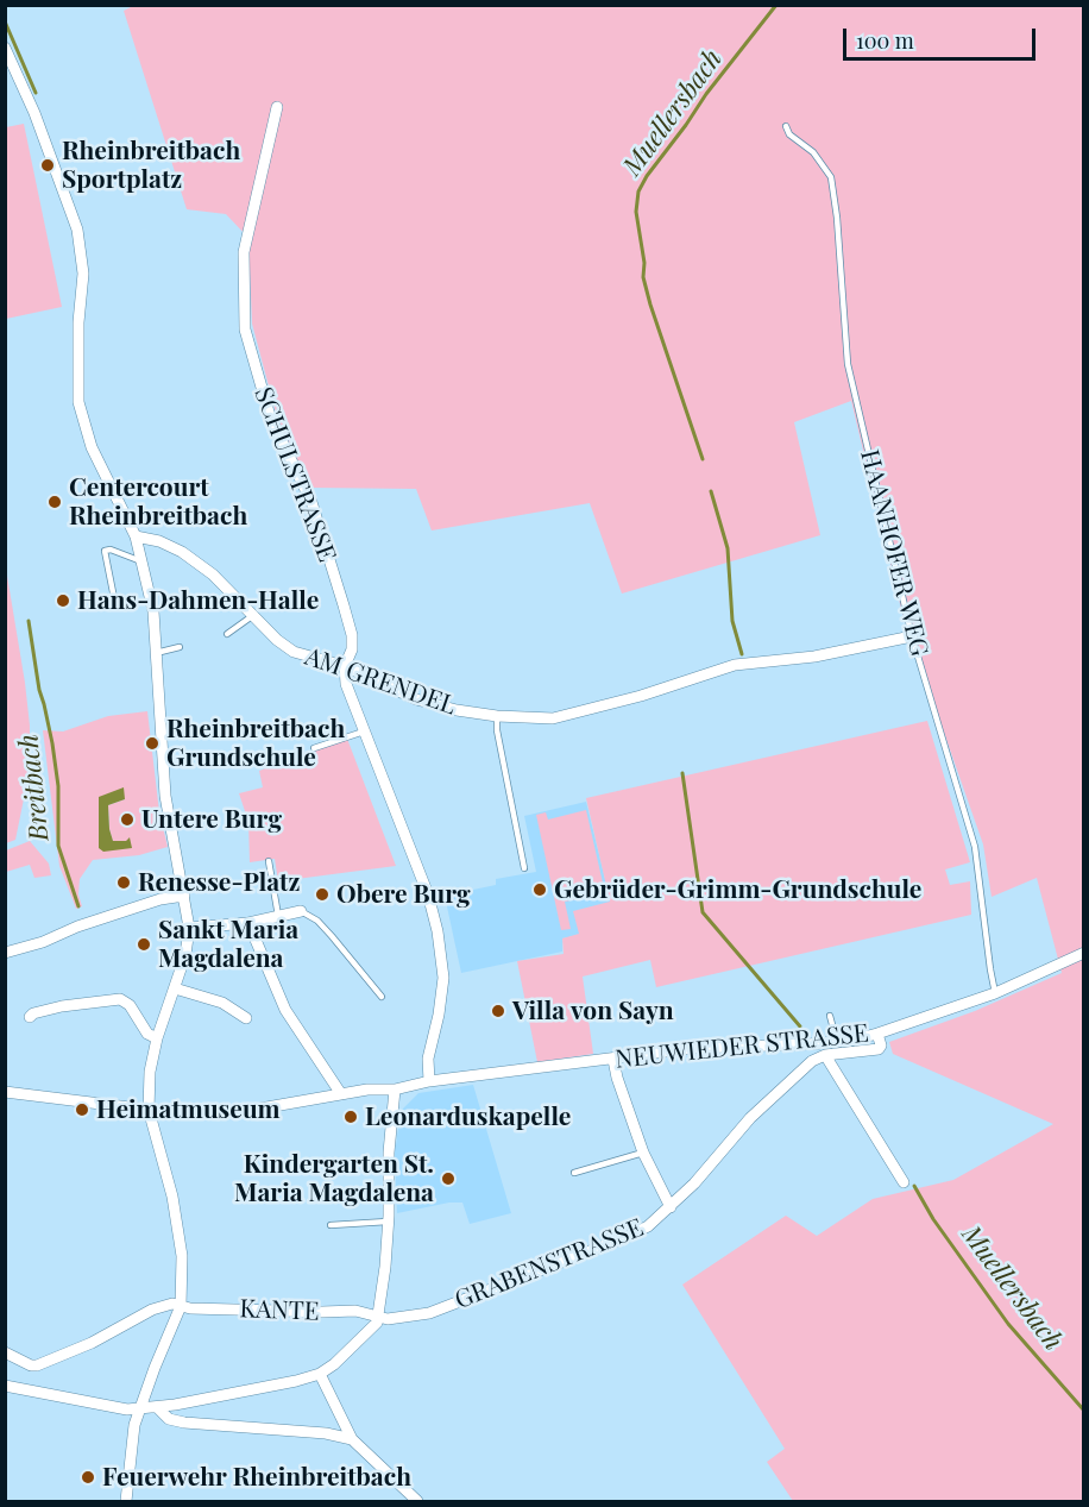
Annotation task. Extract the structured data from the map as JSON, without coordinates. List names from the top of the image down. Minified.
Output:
{"streets":{"street":["SCHULSTRASSE","AM GRENDEL","NEUWIEDER STRASSE","GRABENSTRASSE","KANTE"],"lane":["HAANHOFER WEG"]},"crossings":[["SCHULSTRASSE","AM GRENDEL"],["SCHULSTRASSE","NEUWIEDER STRASSE"],["HAANHOFER WEG","AM GRENDEL"],["HAANHOFER WEG","NEUWIEDER STRASSE"],["GRABENSTRASSE","KANTE"]],"water":["Muellersbach","Breitbach"],"places":["Rheinbreitbach Sportplatz","Centercourt Rheinbreitbach","Hans-Dahmen-Halle","Rheinbreitbach Grundschule","Untere Burg","Renesse-Platz","Gebrüder-Grimm-Grundschule","Obere Burg","Sankt Maria Magdalena","Villa von Sayn","Heimatmuseum","Leonarduskapelle","Kindergarten St. Maria Magdalena","Feuerwehr Rheinbreitbach"],"scale_bar":"100 m"}
